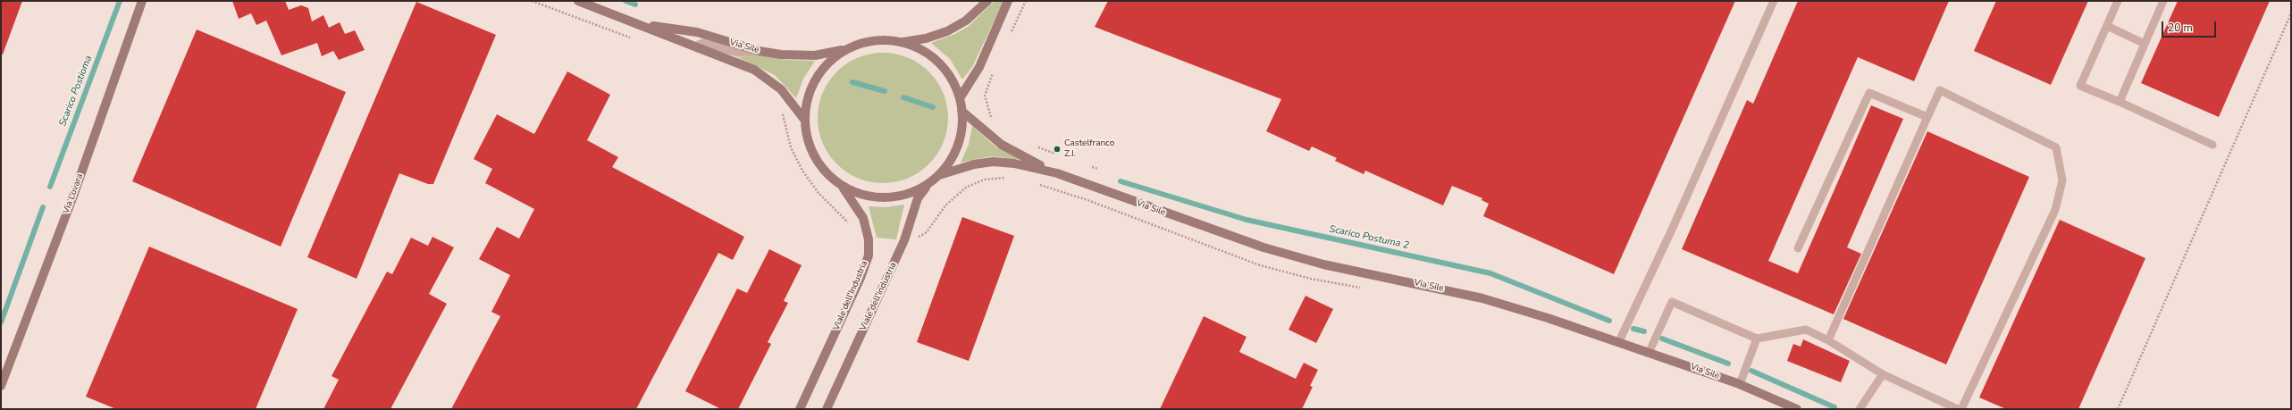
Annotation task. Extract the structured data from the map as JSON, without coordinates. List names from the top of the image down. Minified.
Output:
{"streets":{"street":["Via Sile","Via Lovara","Viale dell'Industria","Viale dell'industria"]},"water":["Scarico Postioma","Scarico Postuma 2"],"places":["Castelfranco Z.I."],"scale_bar":"20 m"}
